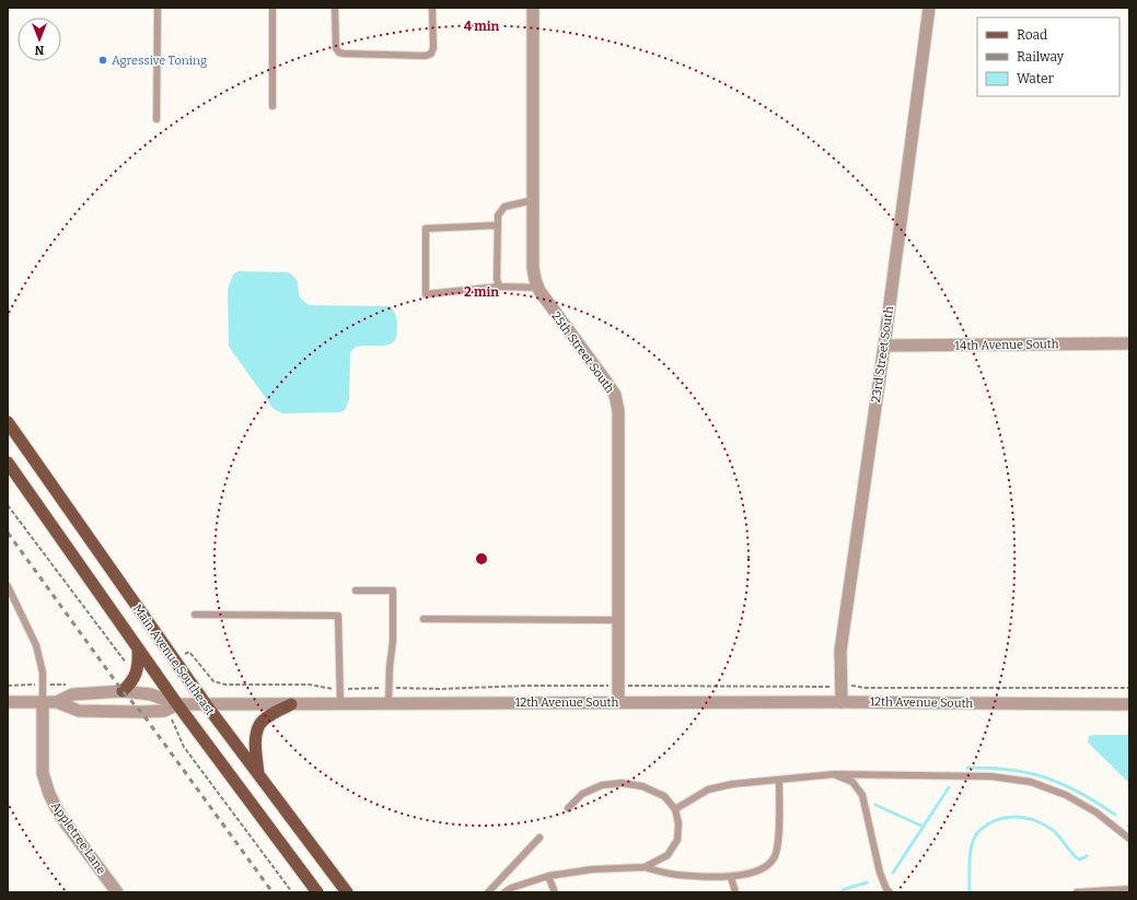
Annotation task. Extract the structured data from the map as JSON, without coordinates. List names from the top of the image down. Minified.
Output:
{"streets":{"main road":["Main Avenue Southeast"],"street":["14th Avenue South","25th Street South","23rd Street South","12th Avenue South","Appletree Lane"]},"crossings":[["14th Avenue South","23rd Street South"],["25th Street South","12th Avenue South"],["23rd Street South","12th Avenue South"],["Main Avenue Southeast","12th Avenue South"],["12th Avenue South","Appletree Lane"]],"places":["Agressive Toning"],"legend":["Road","Railway","Water"],"north":"bottom","rings":["4 min","2 min"]}
